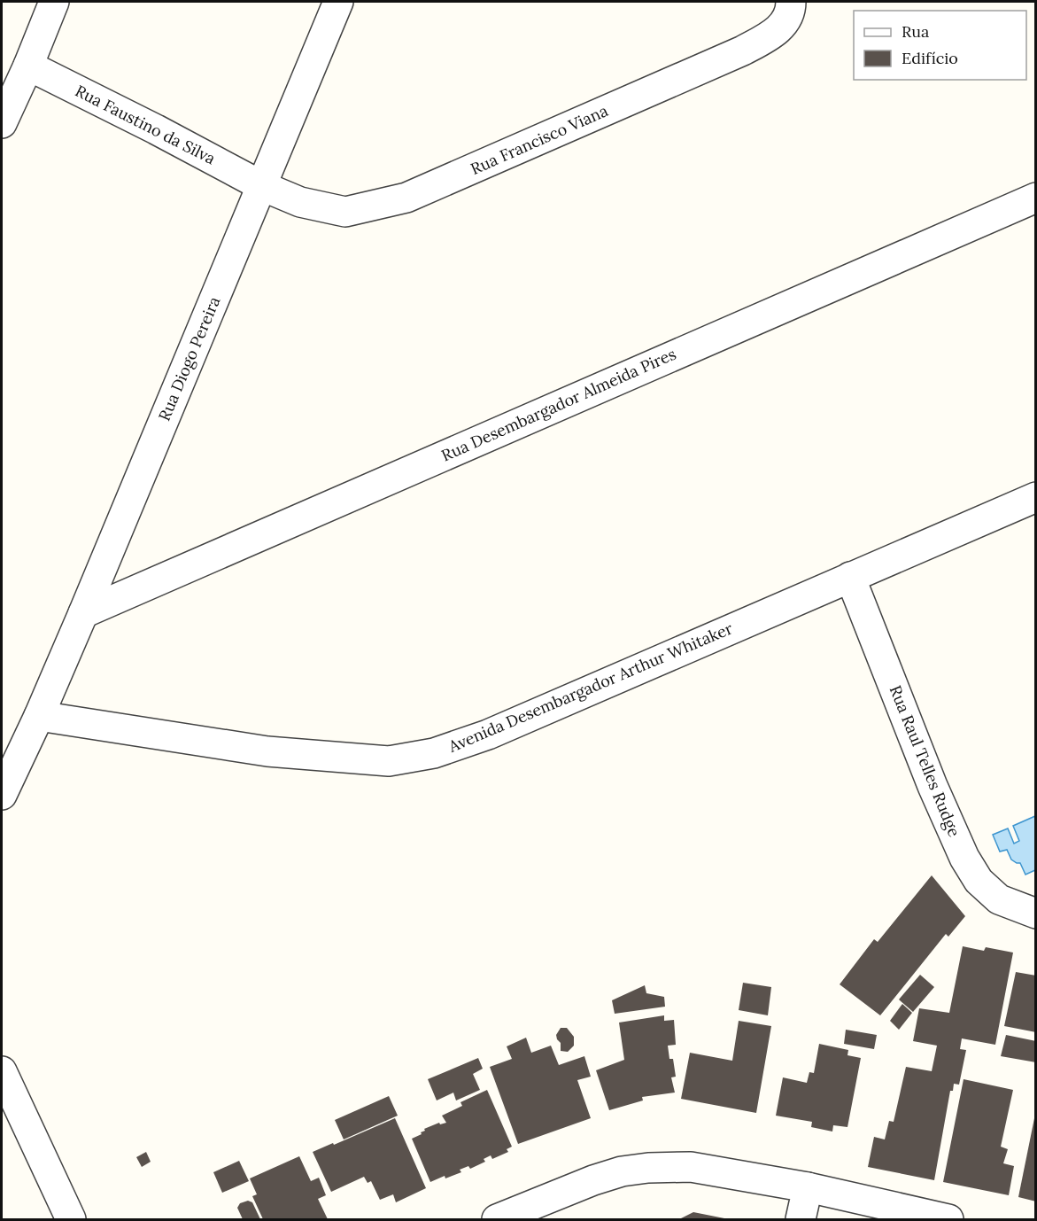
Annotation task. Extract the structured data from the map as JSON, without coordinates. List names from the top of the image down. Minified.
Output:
{"streets":{"street":["Rua Faustino da Silva","Rua Francisco Viana","Rua Diogo Pereira","Rua Desembargador Almeida Pires","Avenida Desembargador Arthur Whitaker","Rua Raul Telles Rudge"]},"crossings":[["Rua Faustino da Silva","Rua Francisco Viana"],["Rua Faustino da Silva","Rua Diogo Pereira"],["Rua Francisco Viana","Rua Diogo Pereira"],["Rua Diogo Pereira","Rua Desembargador Almeida Pires"],["Rua Diogo Pereira","Avenida Desembargador Arthur Whitaker"],["Avenida Desembargador Arthur Whitaker","Rua Raul Telles Rudge"]],"legend":["Rua","Edifício"]}
